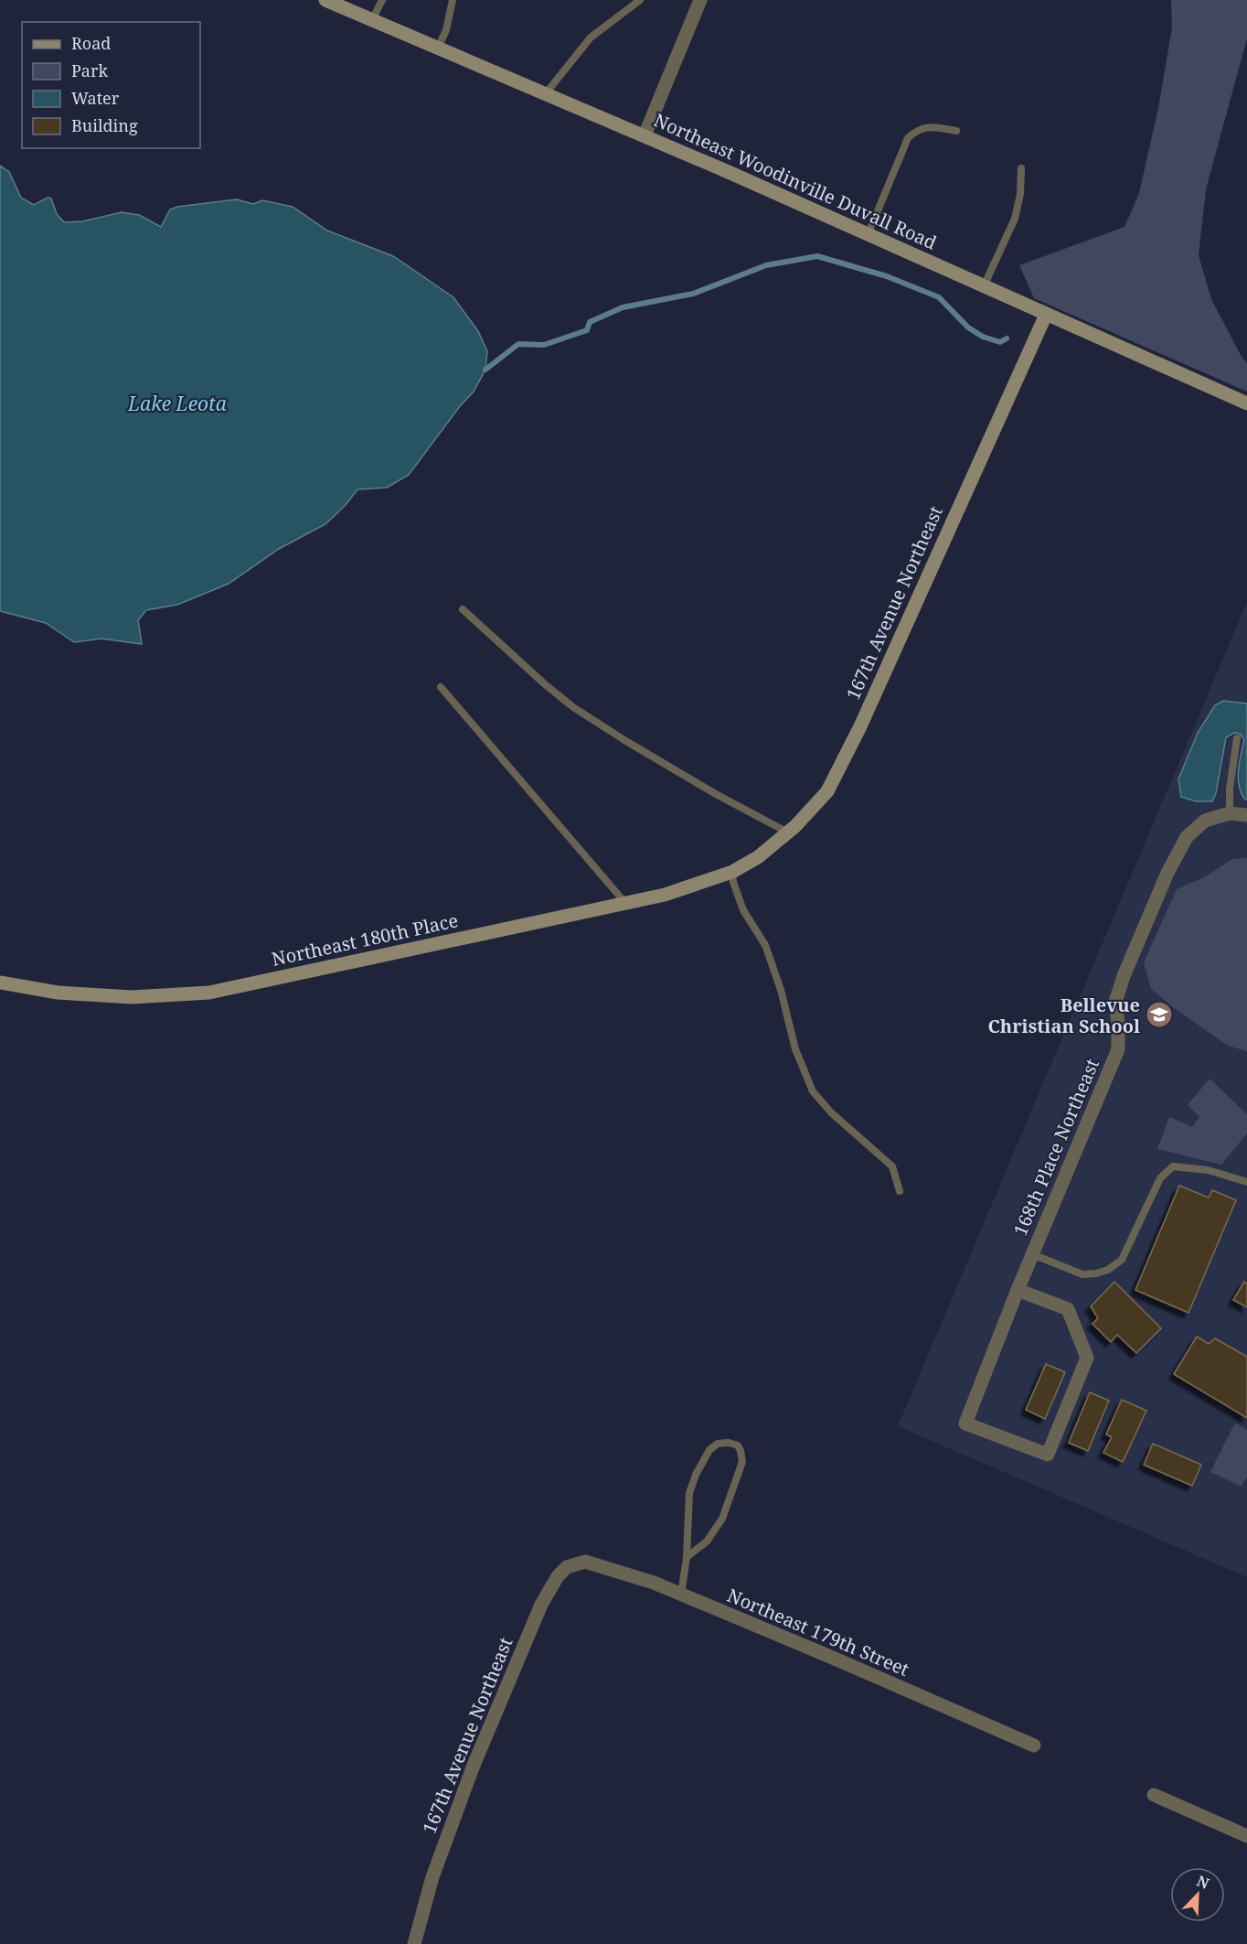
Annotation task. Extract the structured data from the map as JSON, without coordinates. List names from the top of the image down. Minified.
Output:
{"streets":{"street":["Northeast Woodinville Duvall Road","167th Avenue Northeast","Northeast 180th Place","168th Place Northeast","Northeast 179th Street"]},"crossings":[["Northeast Woodinville Duvall Road","167th Avenue Northeast"],["167th Avenue Northeast","Northeast 180th Place"],["167th Avenue Northeast","Northeast 179th Street"]],"water":["Lake Leota"],"places":{"school or university":["Bellevue Christian School"]},"legend":["Road","Park","Water","Building"],"north":"top right"}
